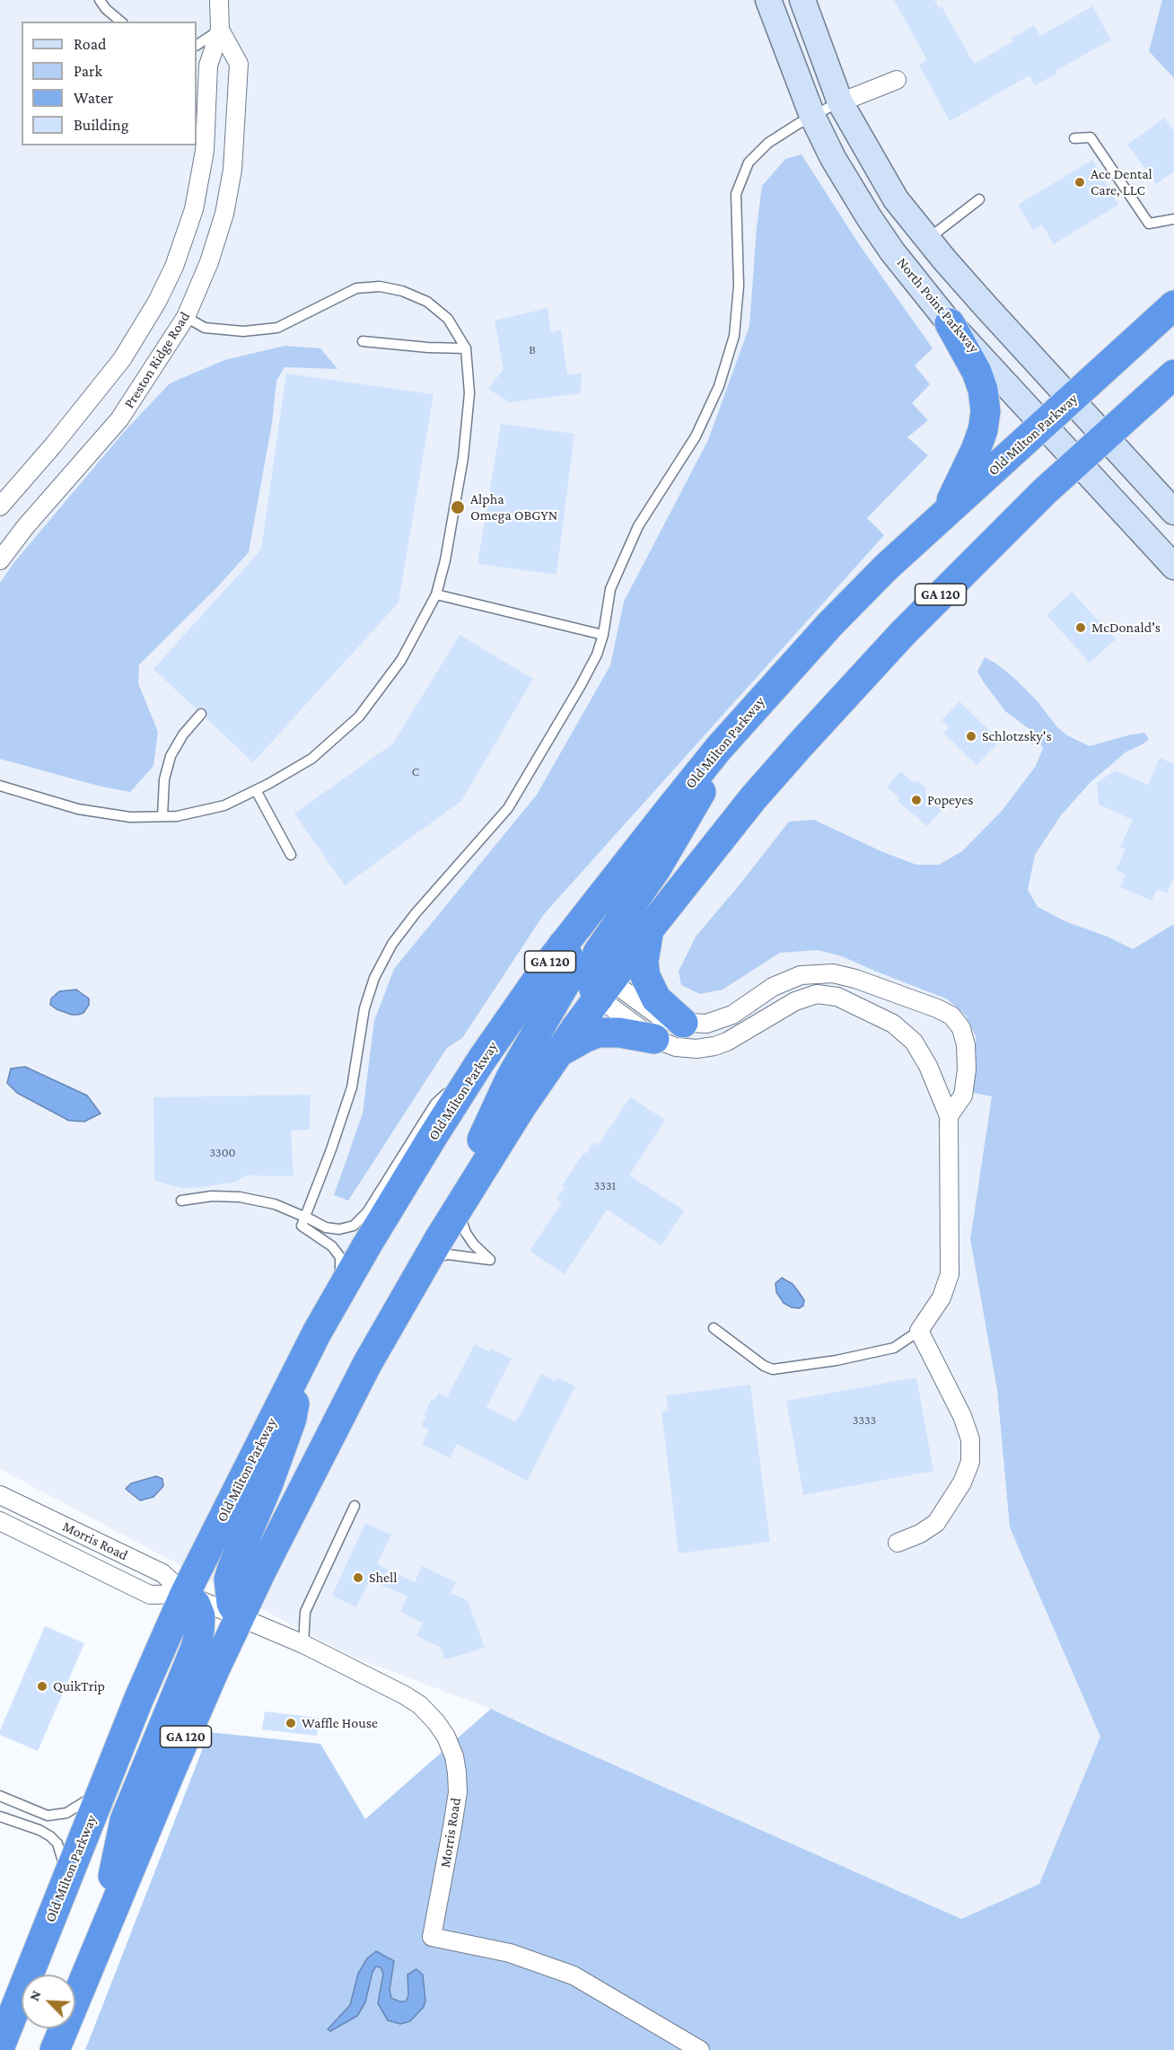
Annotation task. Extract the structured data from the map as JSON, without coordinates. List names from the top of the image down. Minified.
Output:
{"streets":{"highway":["Old Milton Parkway","GA 120"],"street":["North Point Parkway","Preston Ridge Road","Morris Road"]},"crossings":[["North Point Parkway","Old Milton Parkway"],["Old Milton Parkway","Morris Road"]],"places":["Ace Dental Care, LLC","Alpha Omega OBGYN","McDonald's","Schlotzsky's","Popeyes","Shell","QuikTrip","Waffle House"],"house_numbers":["B","C","3300","3331","3333"],"legend":["Road","Park","Water","Building"],"north":"top left"}
